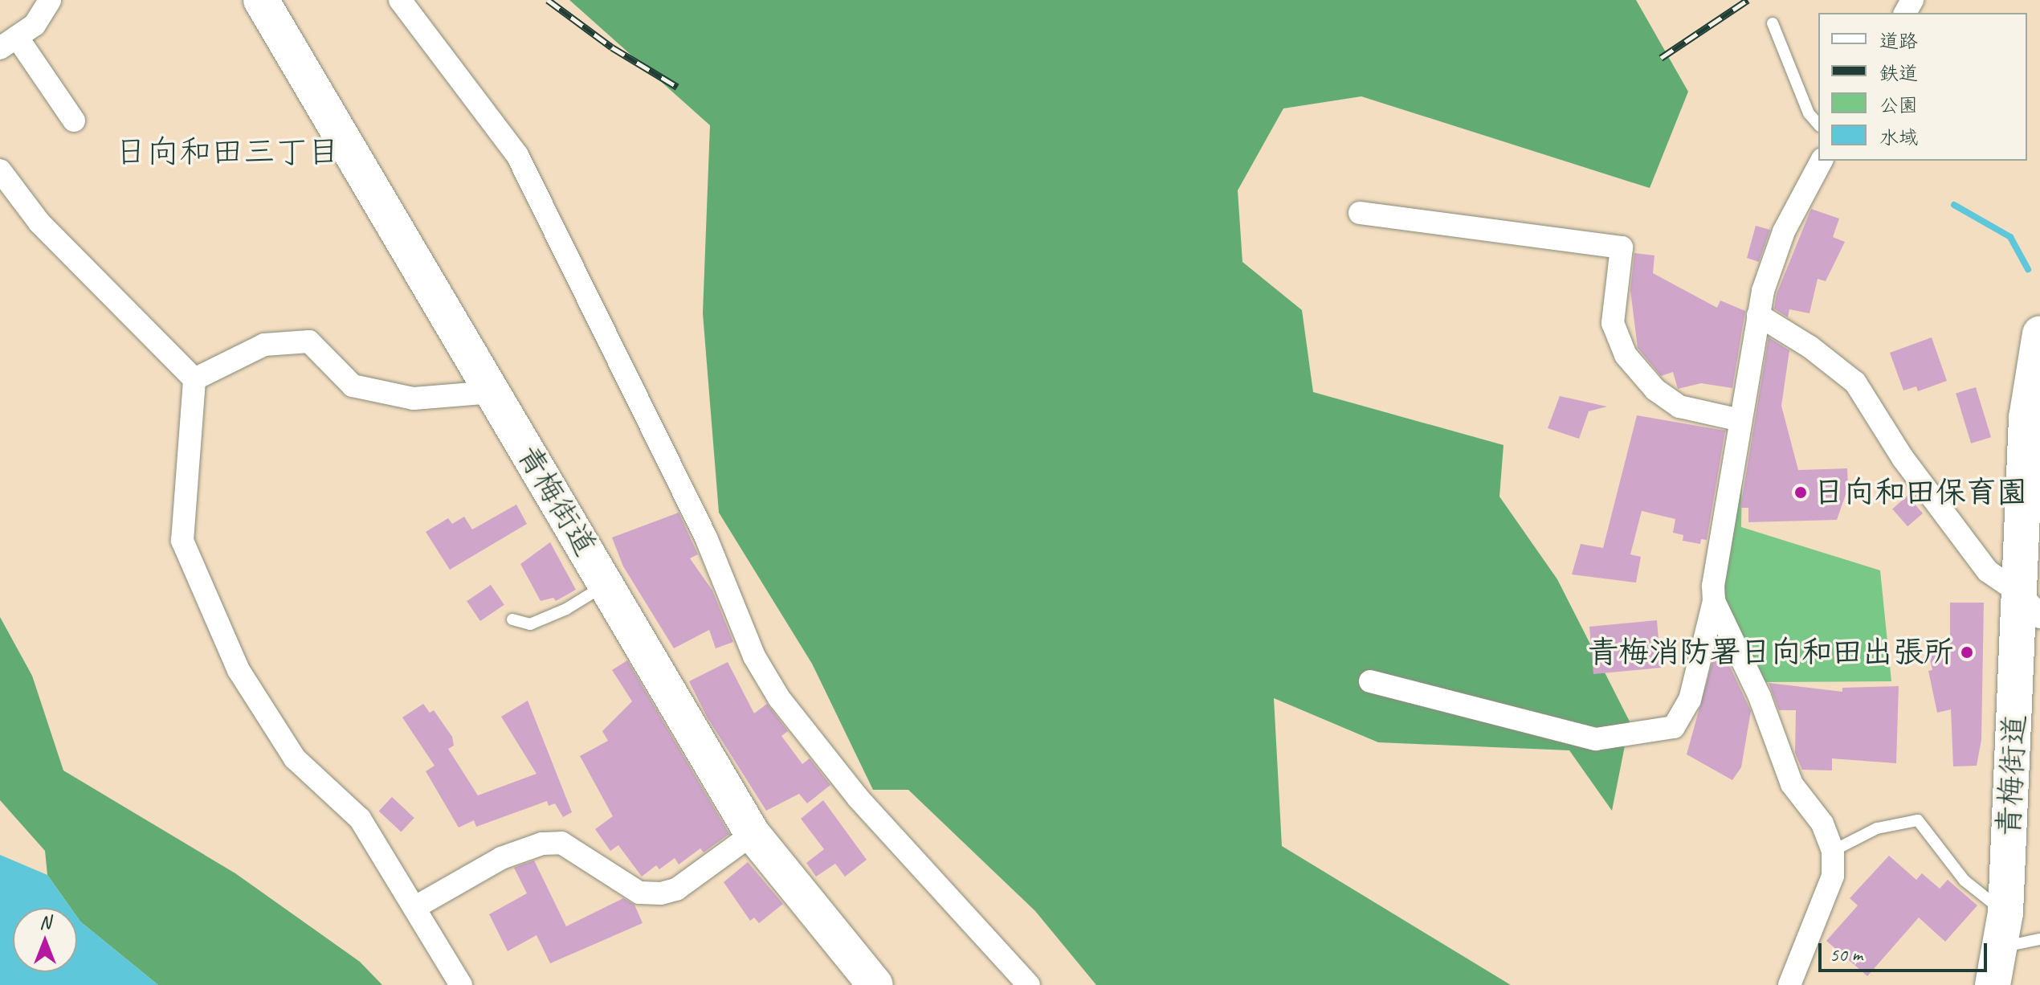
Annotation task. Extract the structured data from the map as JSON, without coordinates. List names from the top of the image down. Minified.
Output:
{"streets":{"highway":["青梅街道"]},"districts":["日向和田三丁目"],"places":["日向和田保育園","青梅消防署日向和田出張所"],"legend":["道路","鉄道","公園","水域"],"scale_bar":"50 m","north":"top"}
